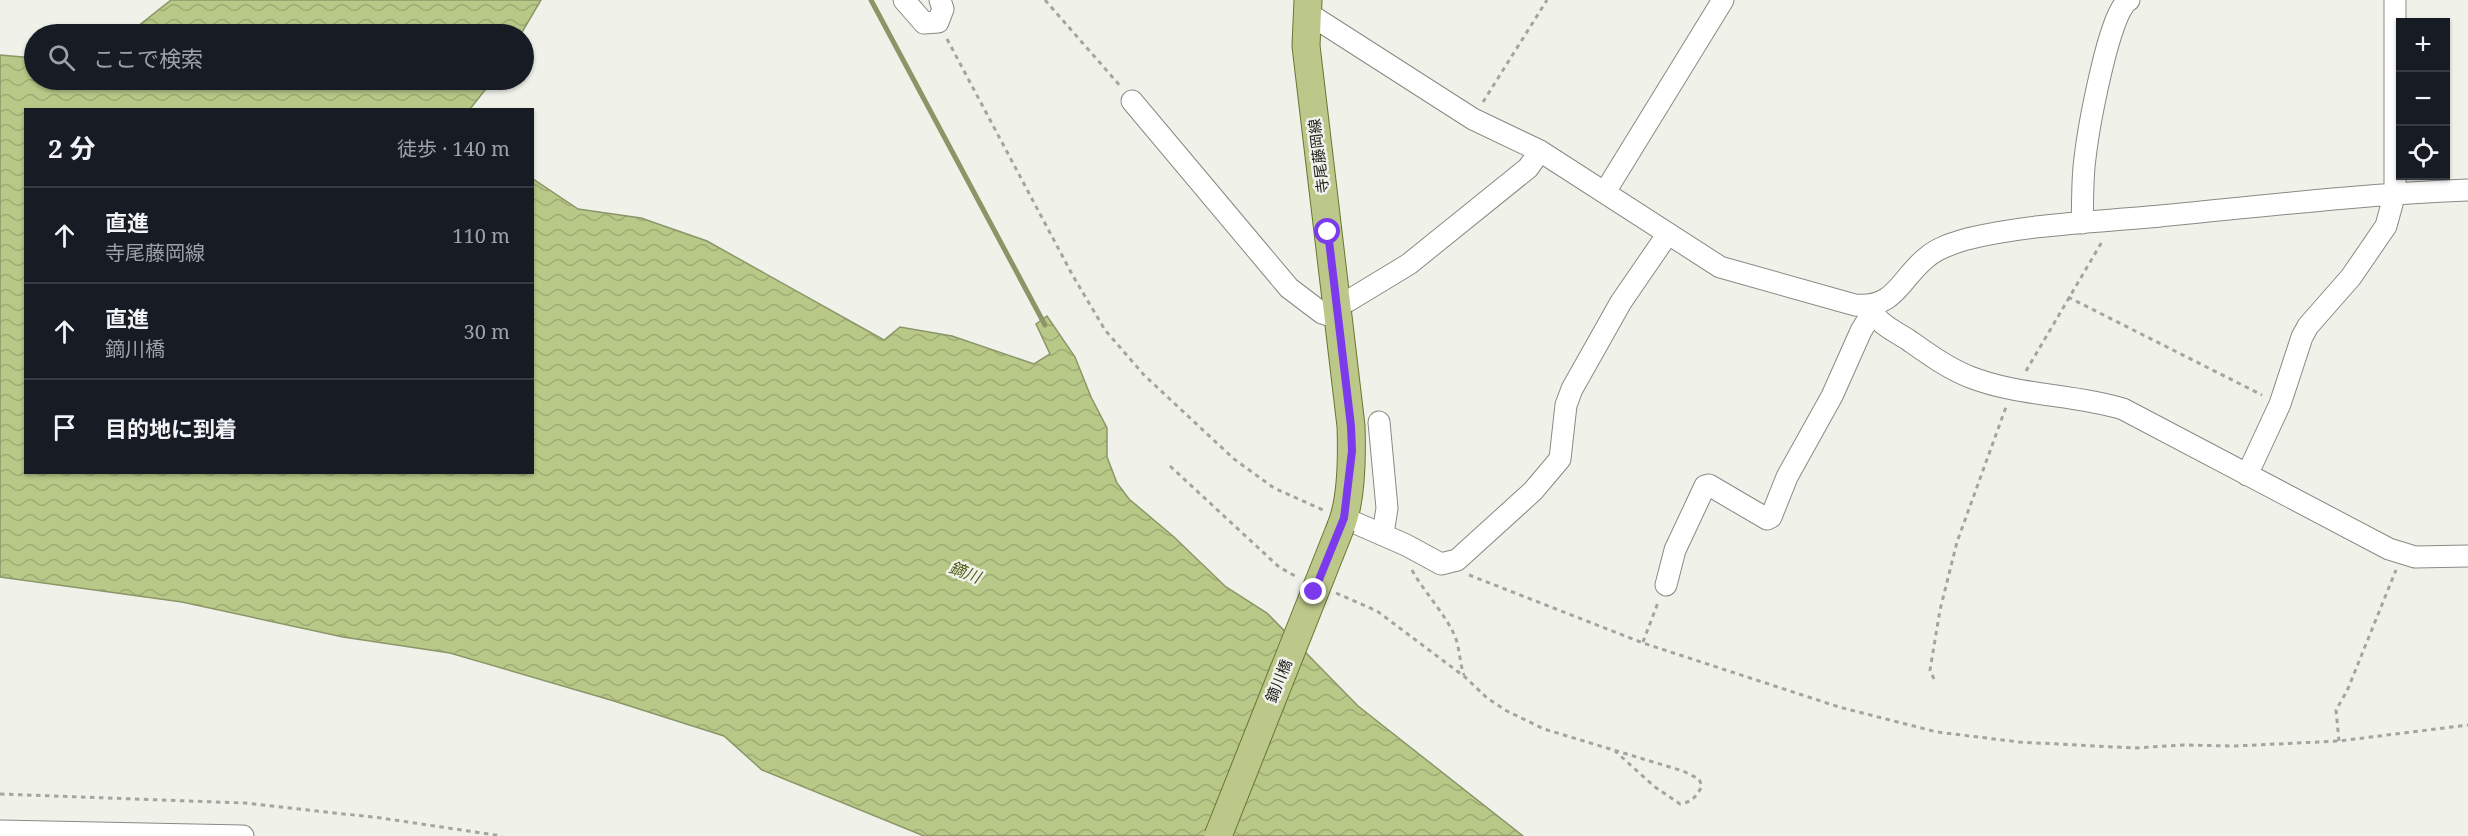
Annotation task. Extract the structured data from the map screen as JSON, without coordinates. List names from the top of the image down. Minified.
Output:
{"streets":{"main road":["寺尾藤岡線","鏑川橋"]},"crossings":[["寺尾藤岡線","鏑川橋"]],"water":["鏑川"],"page":{"map_buttons":["+","−"],"search":"ここで検索","heading":["2 分","徒歩 · 140 m"],"list":[["直進","寺尾藤岡線","110 m"],["直進","鏑川橋","30 m"],"目的地に到着"]}}
